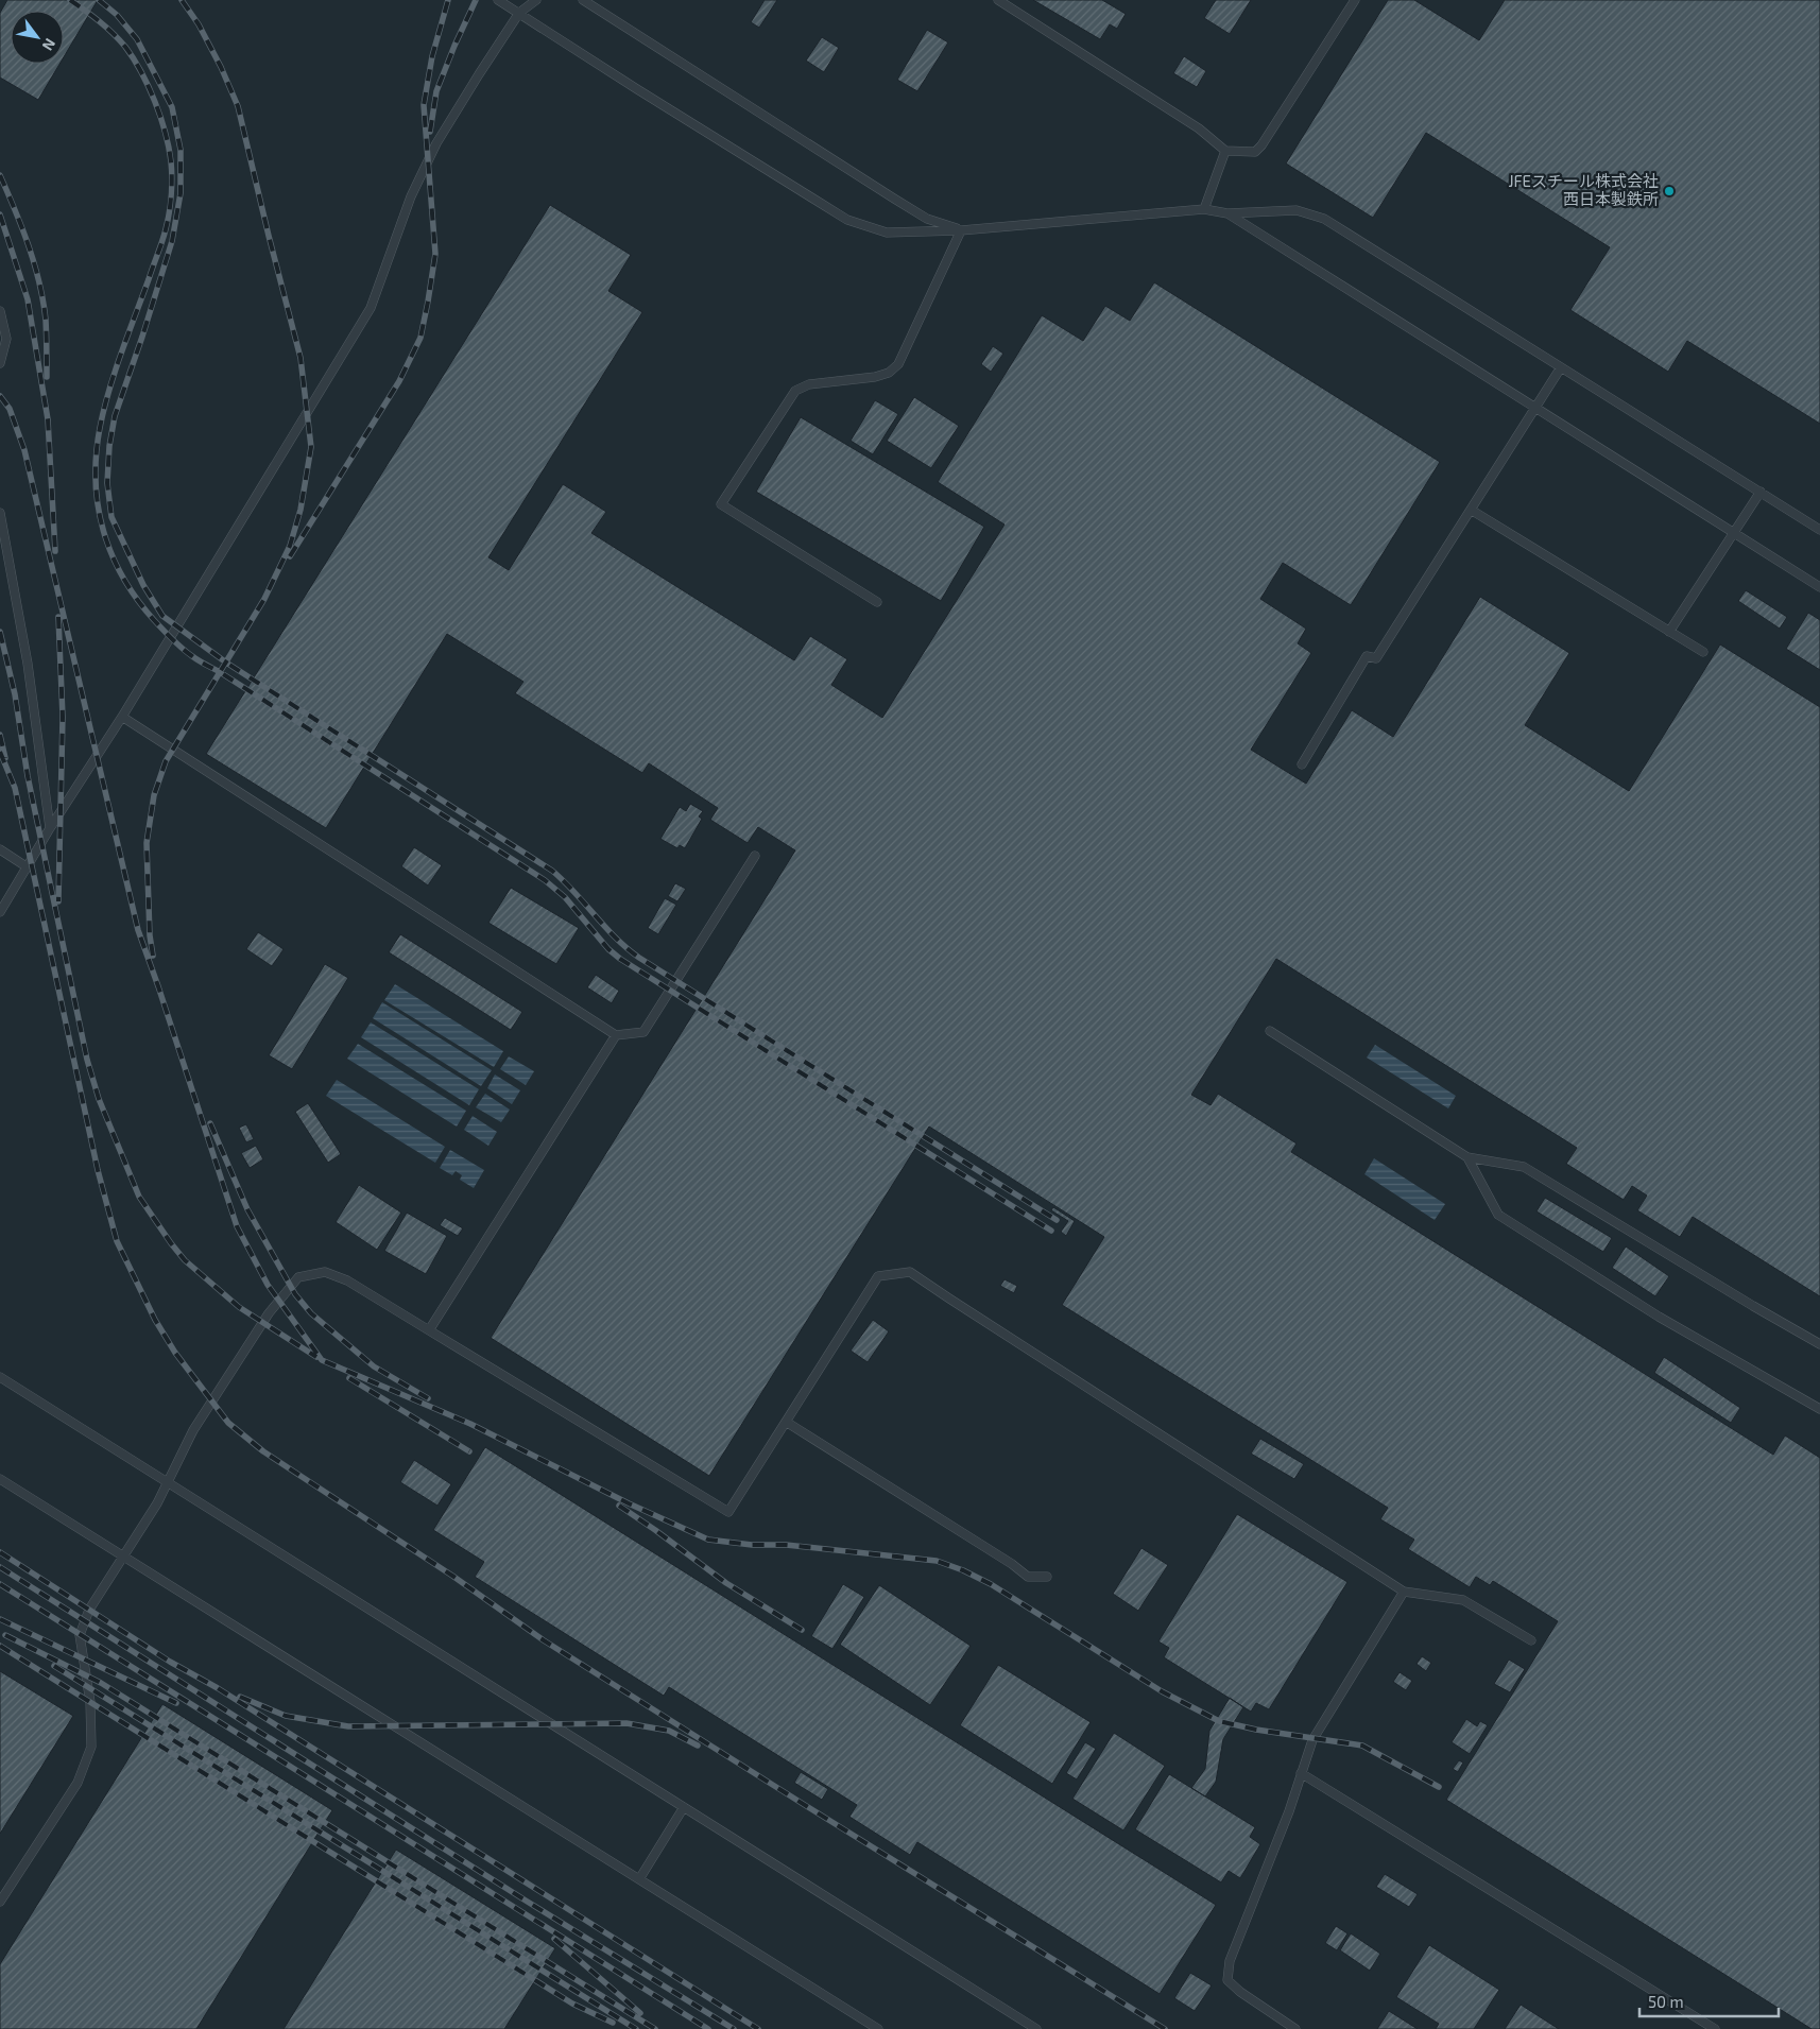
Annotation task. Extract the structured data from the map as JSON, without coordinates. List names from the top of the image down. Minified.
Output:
{"places":["JFEスチール株式会社 西日本製鉄所"],"scale_bar":"50 m","north":"bottom right"}
